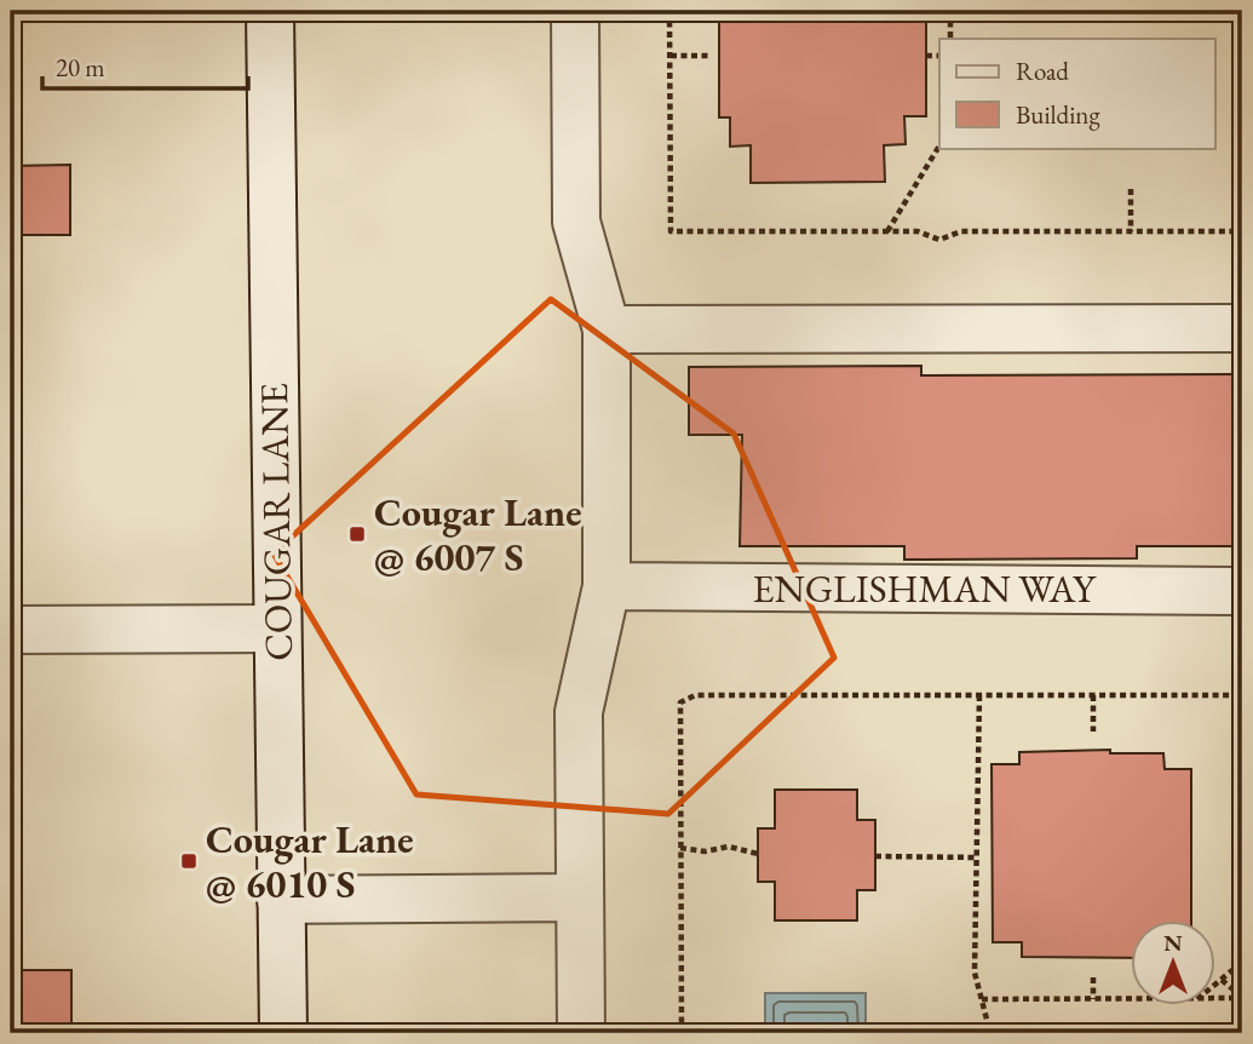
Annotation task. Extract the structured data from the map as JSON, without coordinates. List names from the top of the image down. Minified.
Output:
{"streets":{"street":["COUGAR LANE","ENGLISHMAN WAY"]},"places":{"transit":["Cougar Lane @ 6007 S","Cougar Lane @ 6010 S"]},"legend":["Road","Building"],"scale_bar":"20 m","north":"top"}
